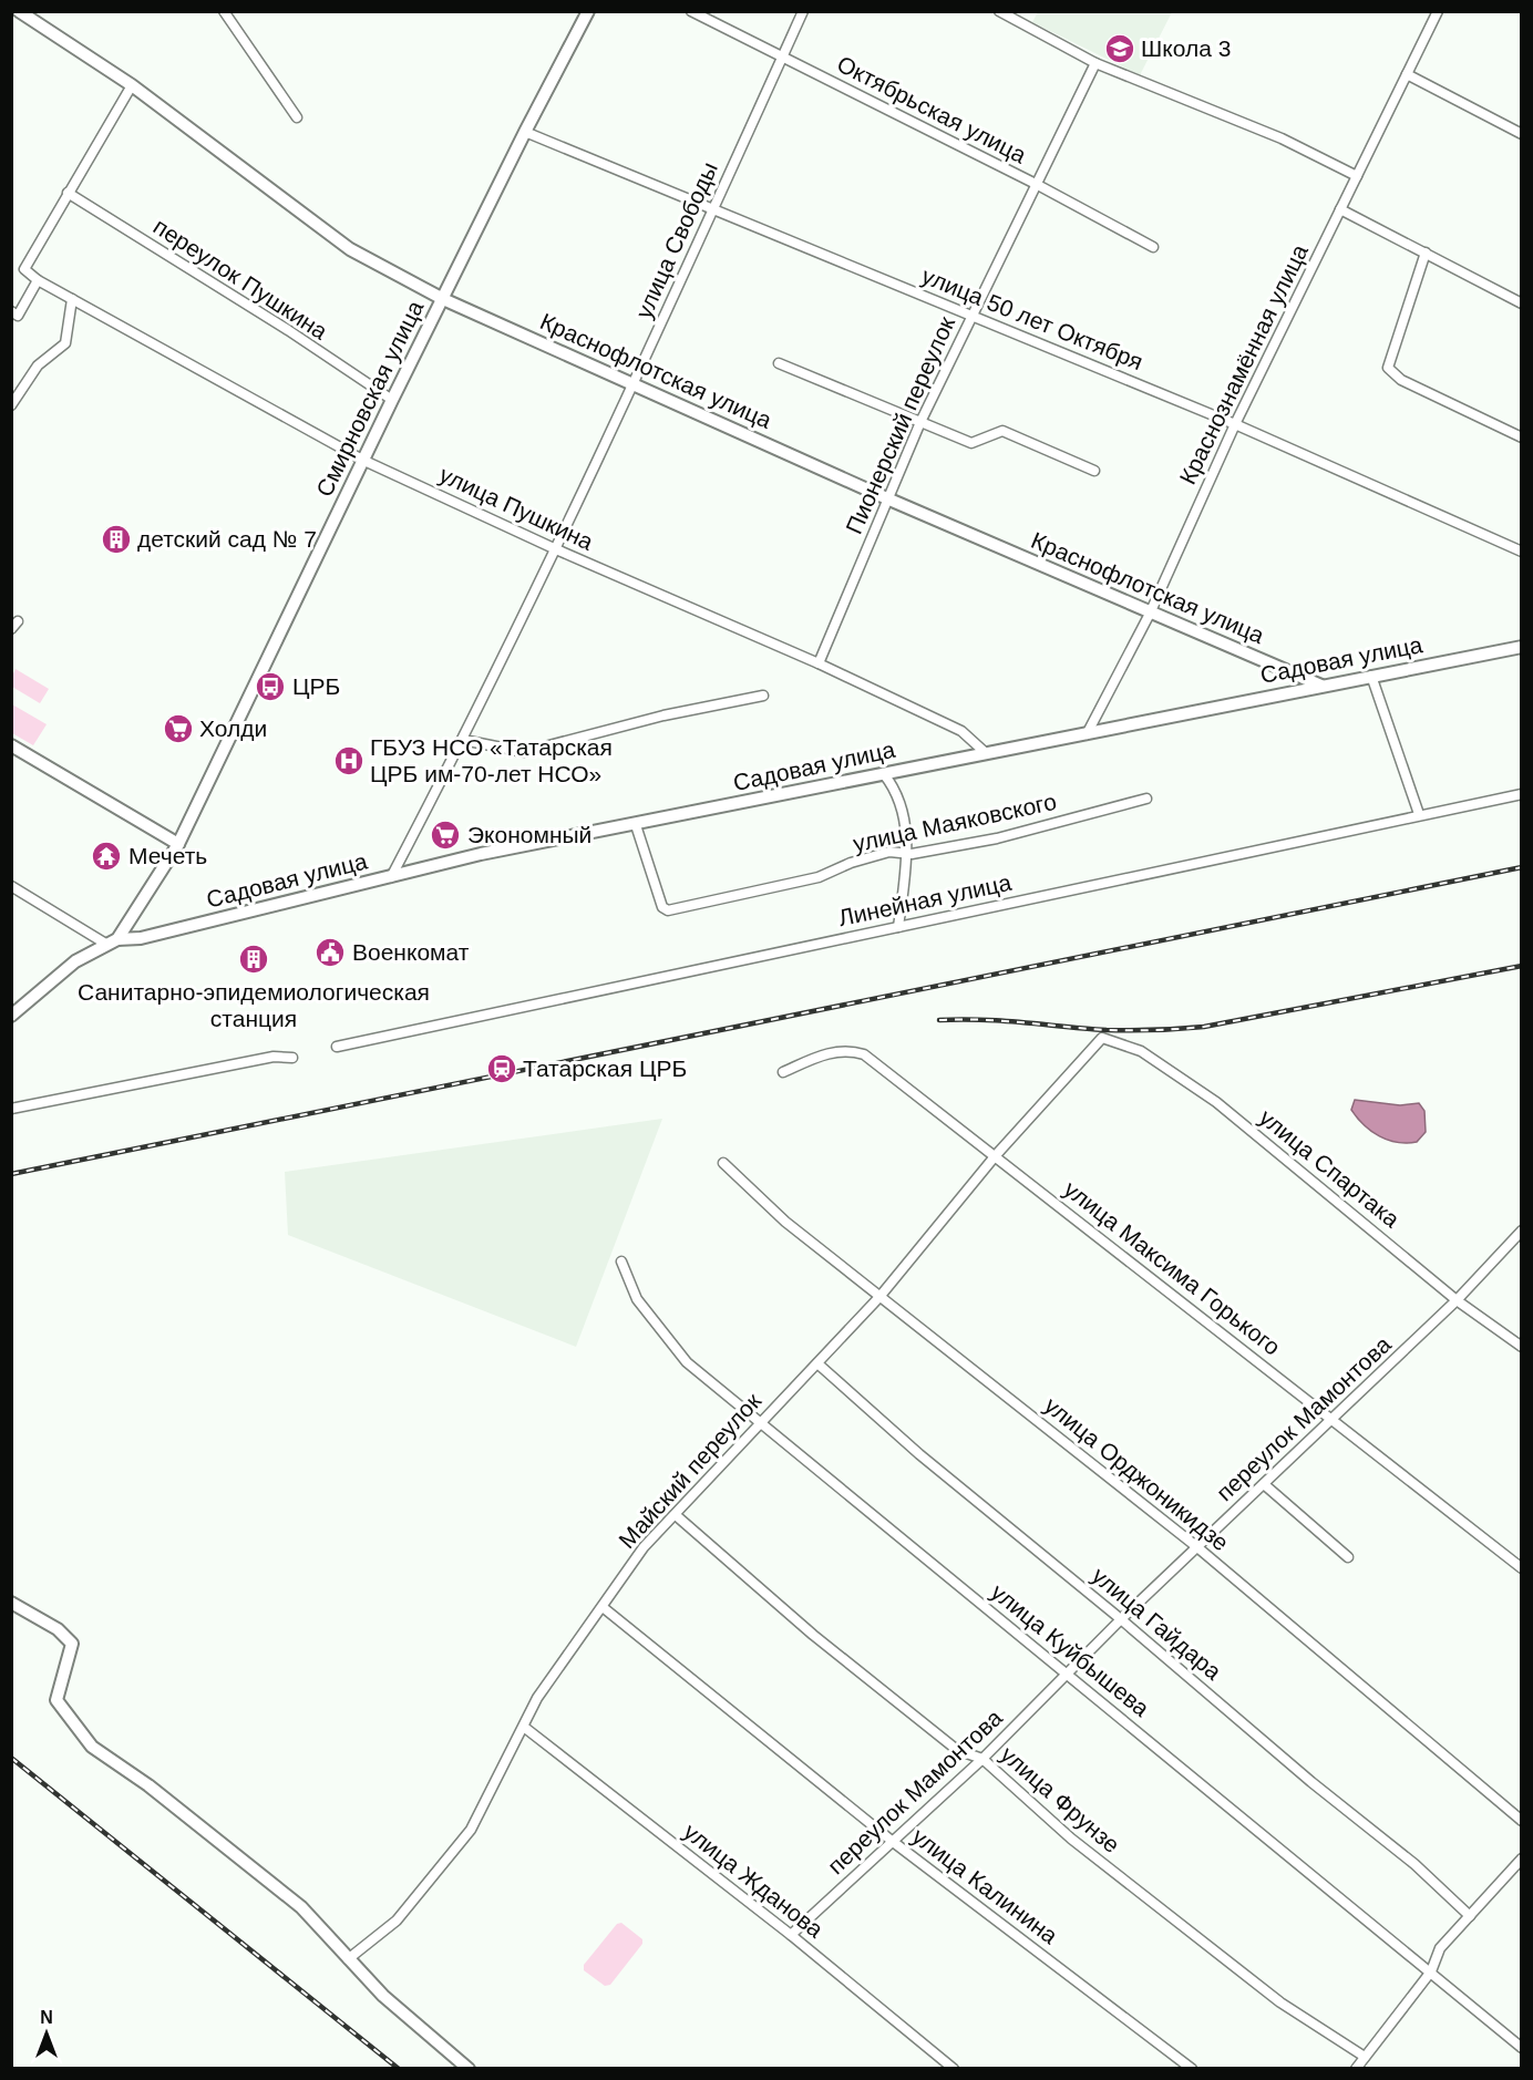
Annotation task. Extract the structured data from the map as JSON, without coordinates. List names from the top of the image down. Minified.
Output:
{"streets":{"street":["Октябрьская улица","улица Свободы","переулок Пушкина","улица 50 лет Октября","Краснознамённая улица","Краснофлотская улица","Смирновская улица","Пионерский переулок","улица Пушкина","Садовая улица","улица Маяковского","Линейная улица","улица Спартака","улица Максима Горького","переулок Мамонтова","Майский переулок","улица Орджоникидзе","улица Гайдара","улица Куйбышева","улица Фрунзе","улица Жданова","улица Калинина"]},"crossings":[["Октябрьская улица","улица Свободы"],["Октябрьская улица","Пионерский переулок"],["улица Свободы","улица 50 лет Октября"],["улица Свободы","Краснофлотская улица"],["улица Свободы","улица Пушкина"],["улица Свободы","Садовая улица"],["переулок Пушкина","Смирновская улица"],["улица 50 лет Октября","Краснознамённая улица"],["улица 50 лет Октября","Смирновская улица"],["улица 50 лет Октября","Пионерский переулок"],["Краснознамённая улица","Краснофлотская улица"],["Краснознамённая улица","Садовая улица"],["Краснофлотская улица","Смирновская улица"],["Краснофлотская улица","Пионерский переулок"],["Краснофлотская улица","Садовая улица"],["Смирновская улица","улица Пушкина"],["Смирновская улица","Садовая улица"],["Пионерский переулок","улица Пушкина"],["улица Пушкина","Садовая улица"],["Садовая улица","улица Маяковского"],["улица Спартака","переулок Мамонтова"],["улица Спартака","Майский переулок"],["улица Максима Горького","переулок Мамонтова"],["улица Максима Горького","Майский переулок"],["переулок Мамонтова","улица Орджоникидзе"],["переулок Мамонтова","улица Гайдара"],["переулок Мамонтова","улица Куйбышева"],["переулок Мамонтова","улица Фрунзе"],["переулок Мамонтова","улица Жданова"],["переулок Мамонтова","улица Калинина"],["Майский переулок","улица Орджоникидзе"],["Майский переулок","улица Гайдара"],["Майский переулок","улица Куйбышева"],["Майский переулок","улица Фрунзе"],["Майский переулок","улица Жданова"],["Майский переулок","улица Калинина"]],"places":{"school or university":["Школа 3"],"building":["детский сад № 7","Санитарно-эпидемиологическая станция"],"bus stop":["ЦРБ"],"supermarket":["Холди","Экономный"],"hospital":["ГБУЗ НСО «Татарская ЦРБ им-70-лет НСО»"],"temple":["Мечеть"],"public building":["Военкомат"],"station":["Татарская ЦРБ"]},"north":"top"}
